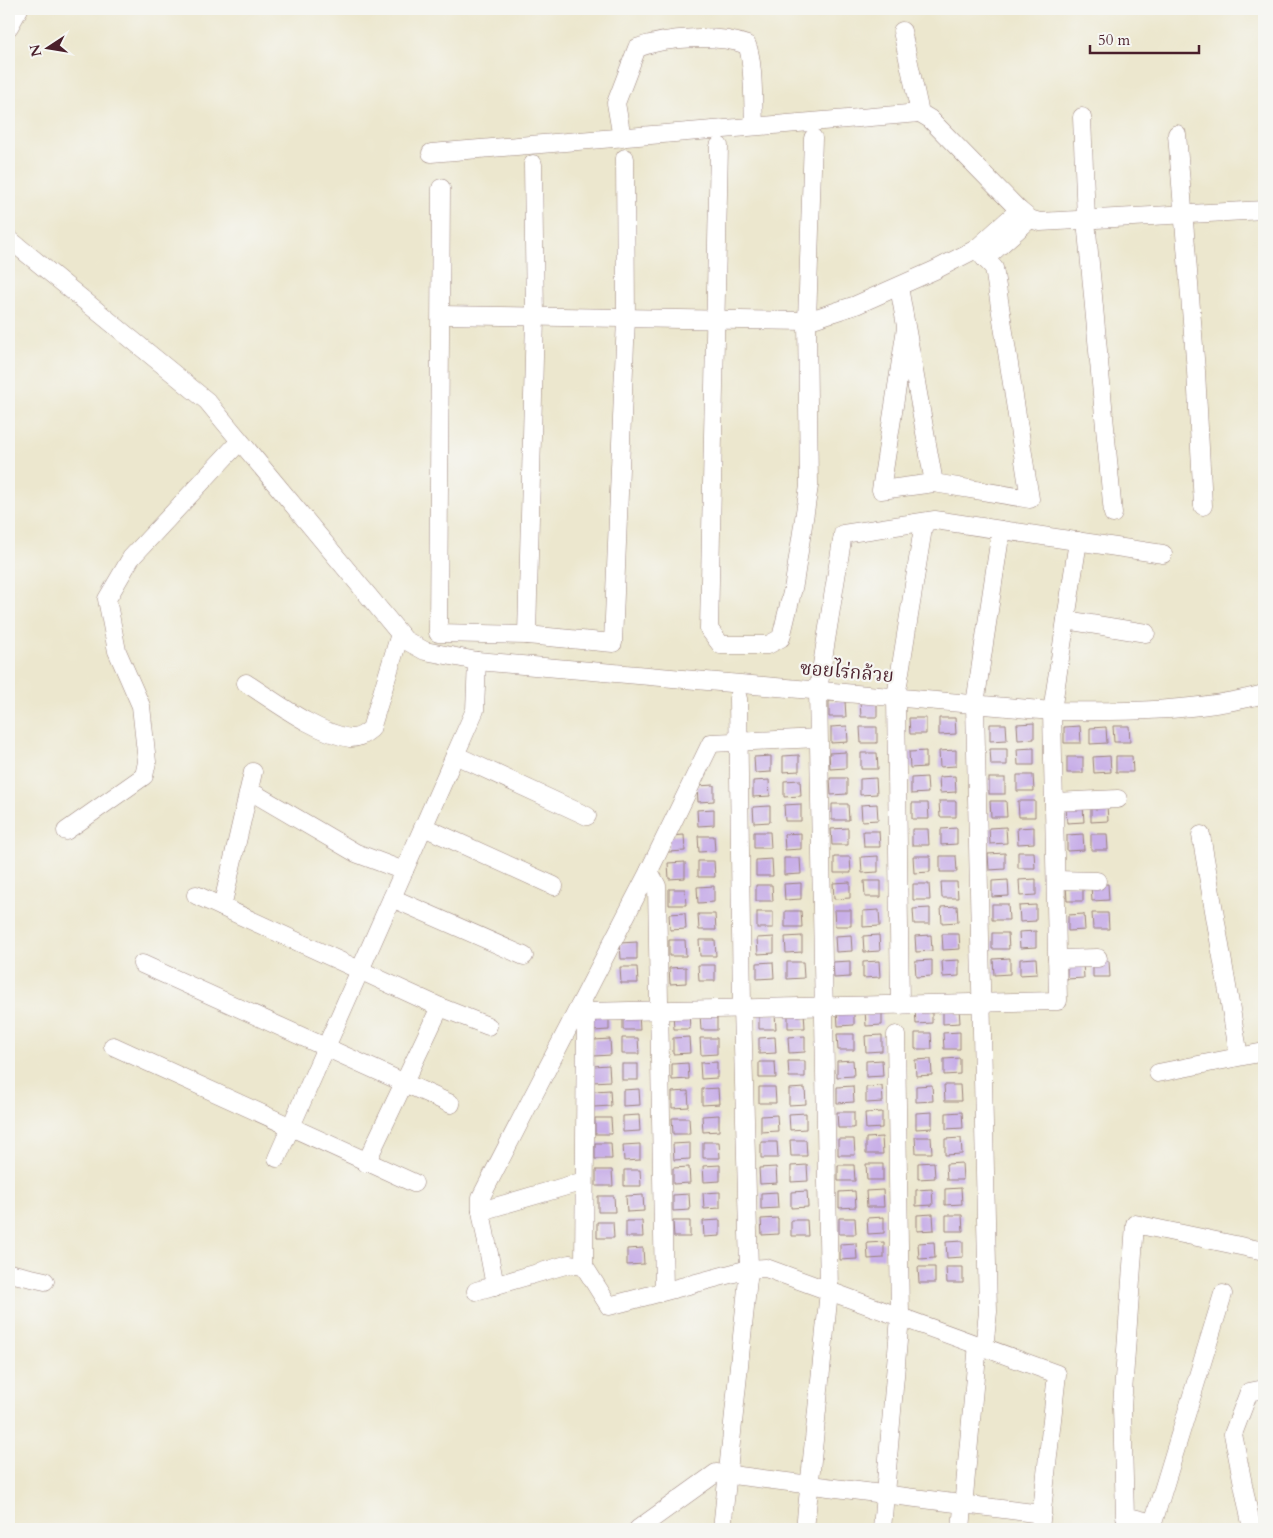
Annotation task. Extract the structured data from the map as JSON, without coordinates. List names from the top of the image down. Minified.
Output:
{"streets":{"street":["ซอยไร่กล้วย"]},"scale_bar":"50 m","north":"left"}
